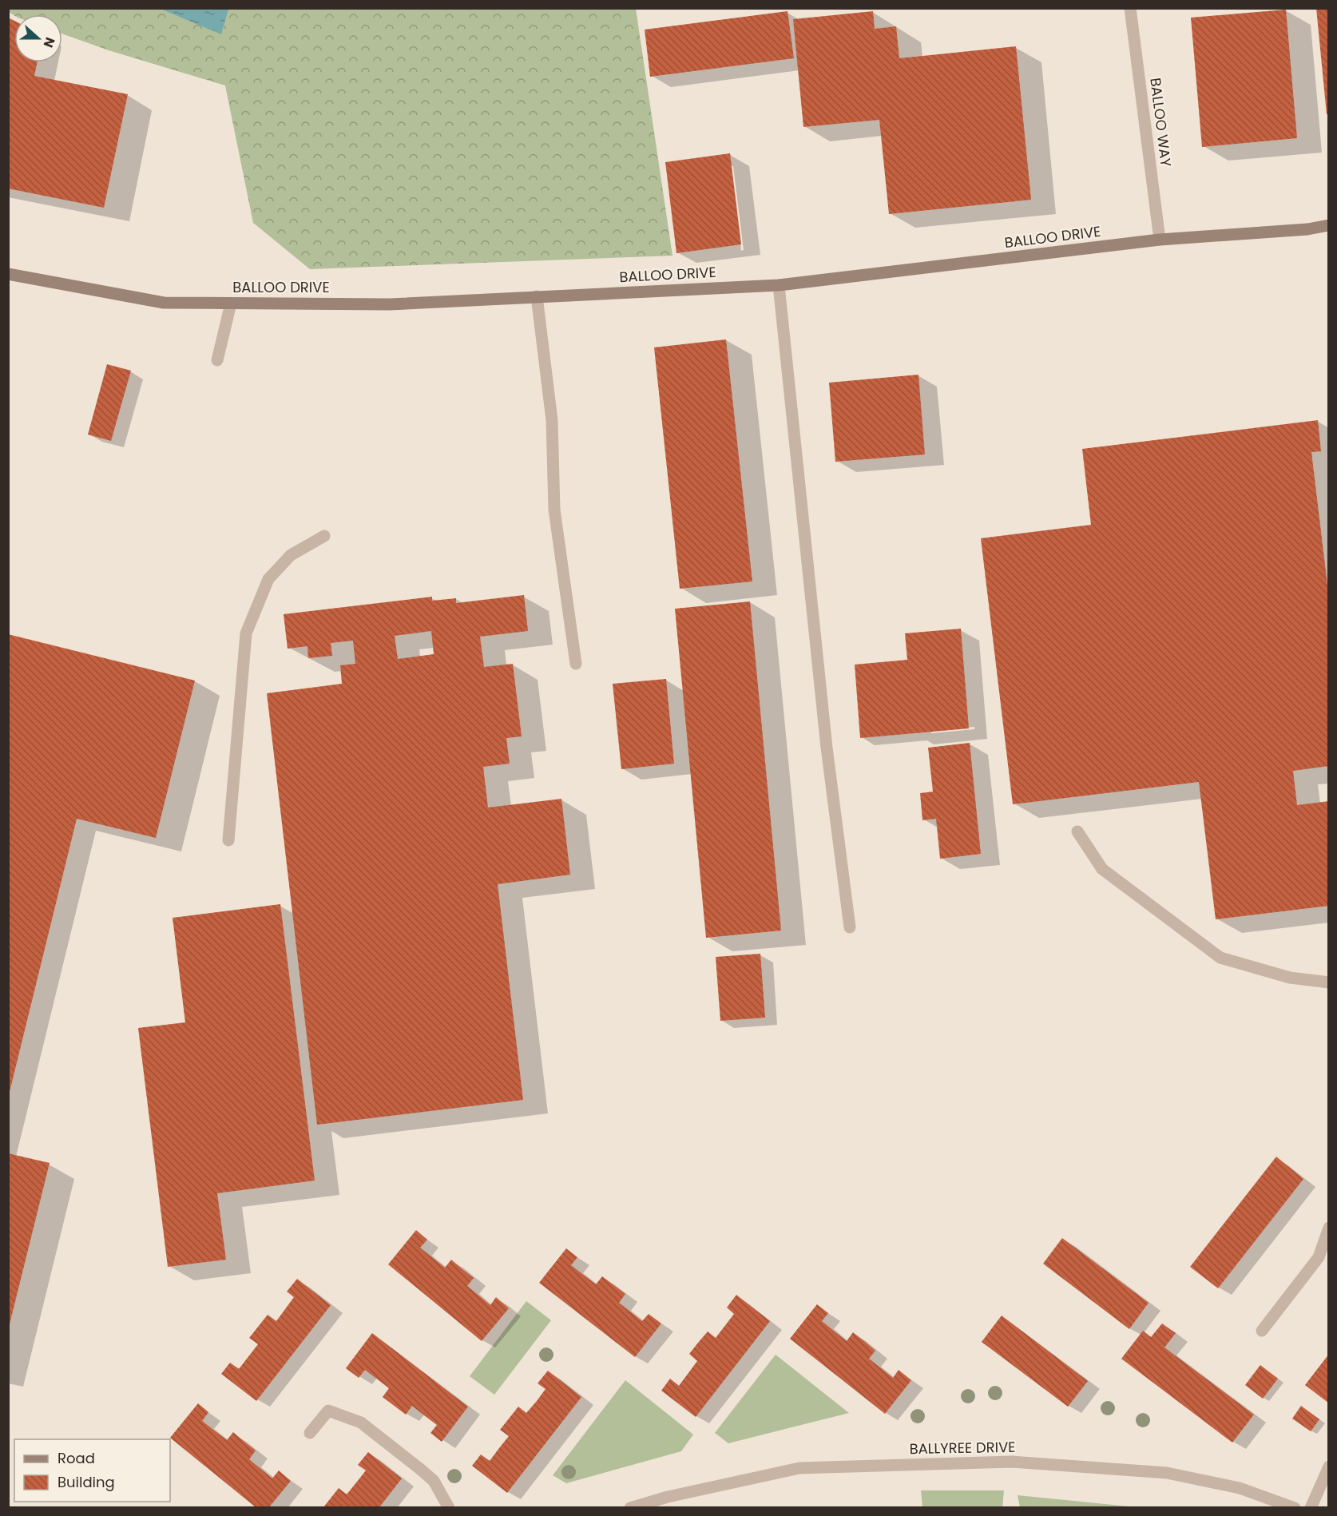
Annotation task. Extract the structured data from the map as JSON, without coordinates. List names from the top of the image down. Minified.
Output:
{"streets":{"street":["BALLOO WAY","BALLOO DRIVE","BALLYREE DRIVE"]},"crossings":[["BALLOO WAY","BALLOO DRIVE"]],"legend":["Road","Building"],"north":"right"}
